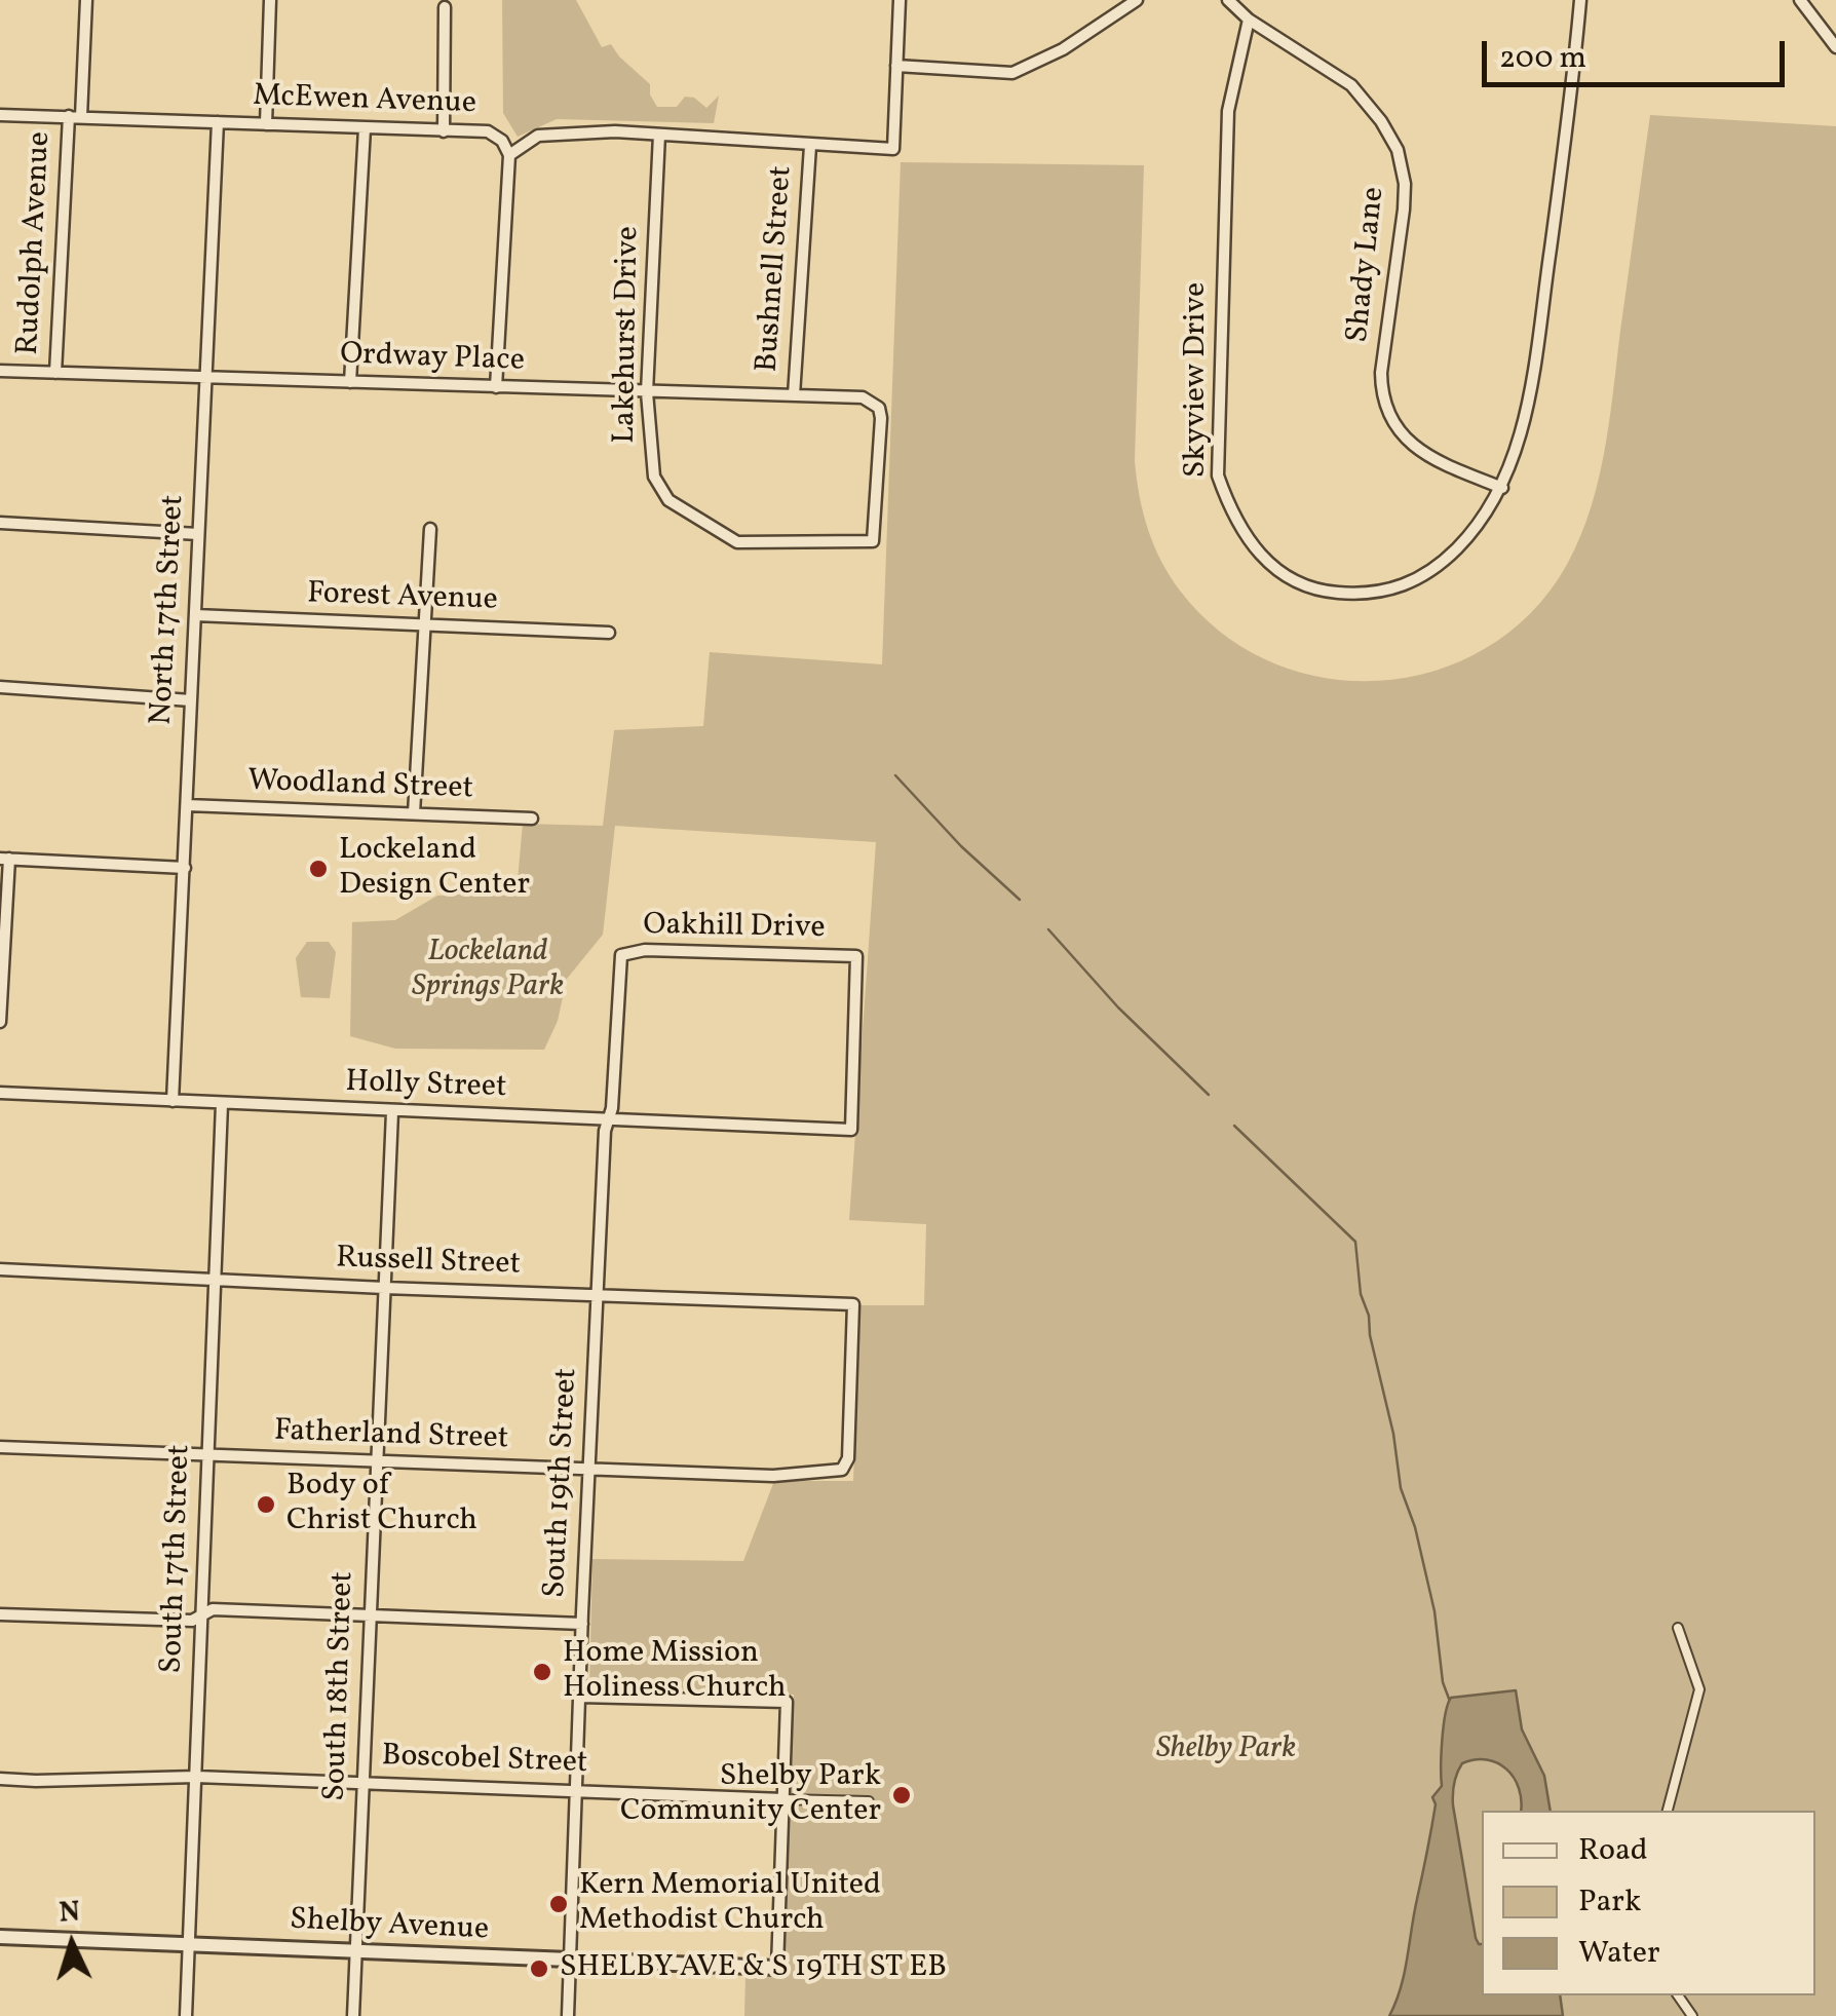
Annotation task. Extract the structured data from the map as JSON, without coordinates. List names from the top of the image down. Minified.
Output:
{"streets":{"street":["McEwen Avenue","Rudolph Avenue","Shady Lane","Bushnell Street","Lakehurst Drive","Ordway Place","Skyview Drive","Forest Avenue","North 17th Street","Woodland Street","Oakhill Drive","Holly Street","Russell Street","Fatherland Street","South 19th Street","South 17th Street","South 18th Street","Boscobel Street","Shelby Avenue"]},"crossings":[["McEwen Avenue","Rudolph Avenue"],["McEwen Avenue","Bushnell Street"],["McEwen Avenue","Lakehurst Drive"],["McEwen Avenue","North 17th Street"],["Rudolph Avenue","Ordway Place"],["Shady Lane","Skyview Drive"],["Bushnell Street","Ordway Place"],["Lakehurst Drive","Ordway Place"],["Ordway Place","North 17th Street"],["Forest Avenue","North 17th Street"],["North 17th Street","Woodland Street"],["North 17th Street","Holly Street"],["Oakhill Drive","Holly Street"],["Oakhill Drive","South 19th Street"],["Holly Street","South 19th Street"],["Holly Street","South 17th Street"],["Holly Street","South 18th Street"],["Russell Street","Fatherland Street"],["Russell Street","South 19th Street"],["Russell Street","South 17th Street"],["Russell Street","South 18th Street"],["Fatherland Street","South 19th Street"],["Fatherland Street","South 17th Street"],["Fatherland Street","South 18th Street"],["South 19th Street","Boscobel Street"],["South 19th Street","Shelby Avenue"],["South 17th Street","Boscobel Street"],["South 17th Street","Shelby Avenue"],["South 18th Street","Boscobel Street"],["South 18th Street","Shelby Avenue"]],"parks":["Lockeland Springs Park","Shelby Park"],"places":["Lockeland Design Center","Body of Christ Church","Home Mission Holiness Church","Shelby Park Community Center","Kern Memorial United Methodist Church","SHELBY AVE & S 19TH ST EB"],"legend":["Road","Park","Water"],"scale_bar":"200 m","north":"top"}
